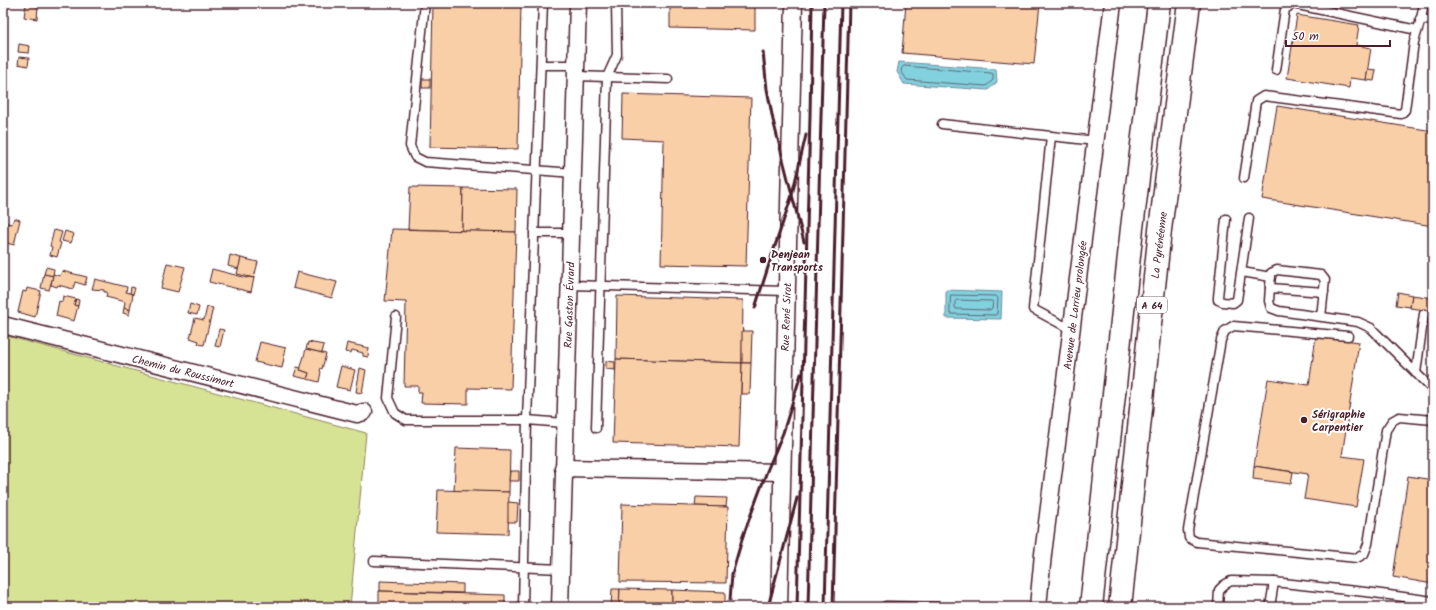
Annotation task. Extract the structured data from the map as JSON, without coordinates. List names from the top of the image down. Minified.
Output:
{"streets":{"highway":["La Pyrénéenne","A 64"],"street":["Rue Gaston Évrard","Avenue de Larrieu prolongée","Rue René Sirot","Chemin du Roussimort"]},"places":["Denjean Transports","Sérigraphie Carpentier"],"scale_bar":"50 m"}
